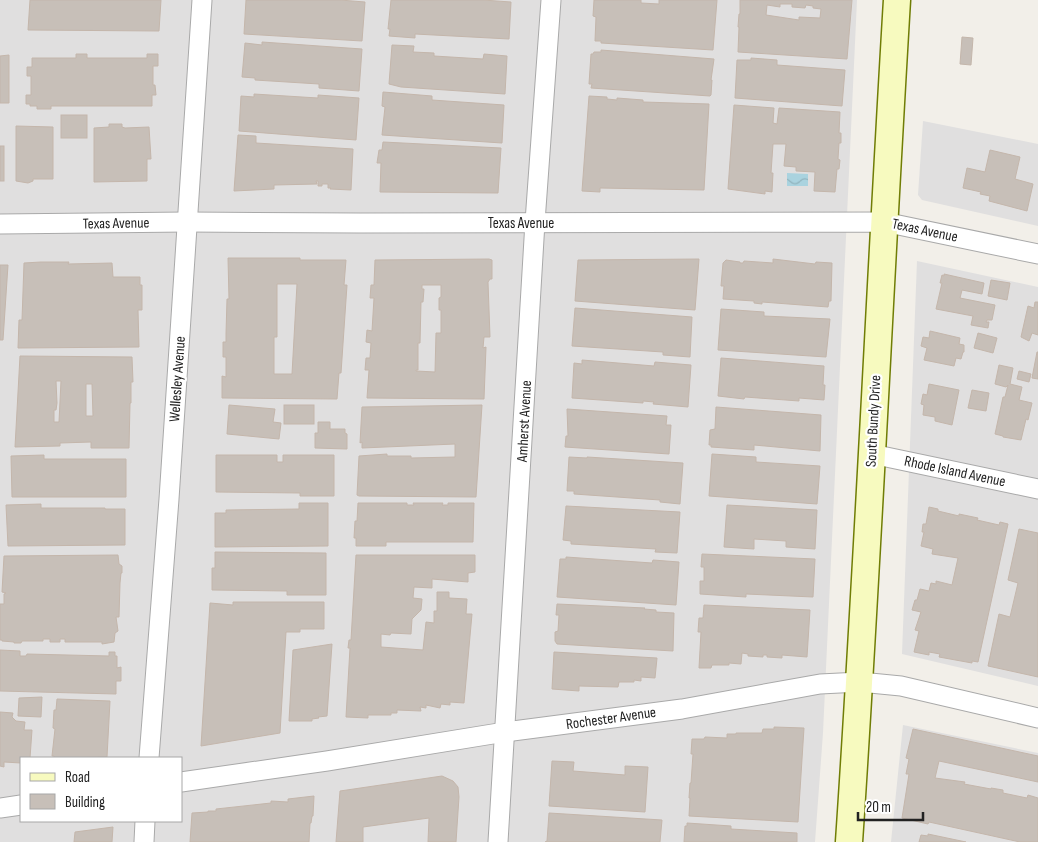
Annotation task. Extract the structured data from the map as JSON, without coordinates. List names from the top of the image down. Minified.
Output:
{"streets":{"main road":["South Bundy Drive"],"street":["Texas Avenue","Wellesley Avenue","Amherst Avenue","Rhode Island Avenue","Rochester Avenue"]},"crossings":[["Texas Avenue","Wellesley Avenue"],["Texas Avenue","Amherst Avenue"],["Texas Avenue","South Bundy Drive"],["Amherst Avenue","Rochester Avenue"],["South Bundy Drive","Rhode Island Avenue"],["South Bundy Drive","Rochester Avenue"]],"legend":["Road","Building"],"scale_bar":"20 m"}
